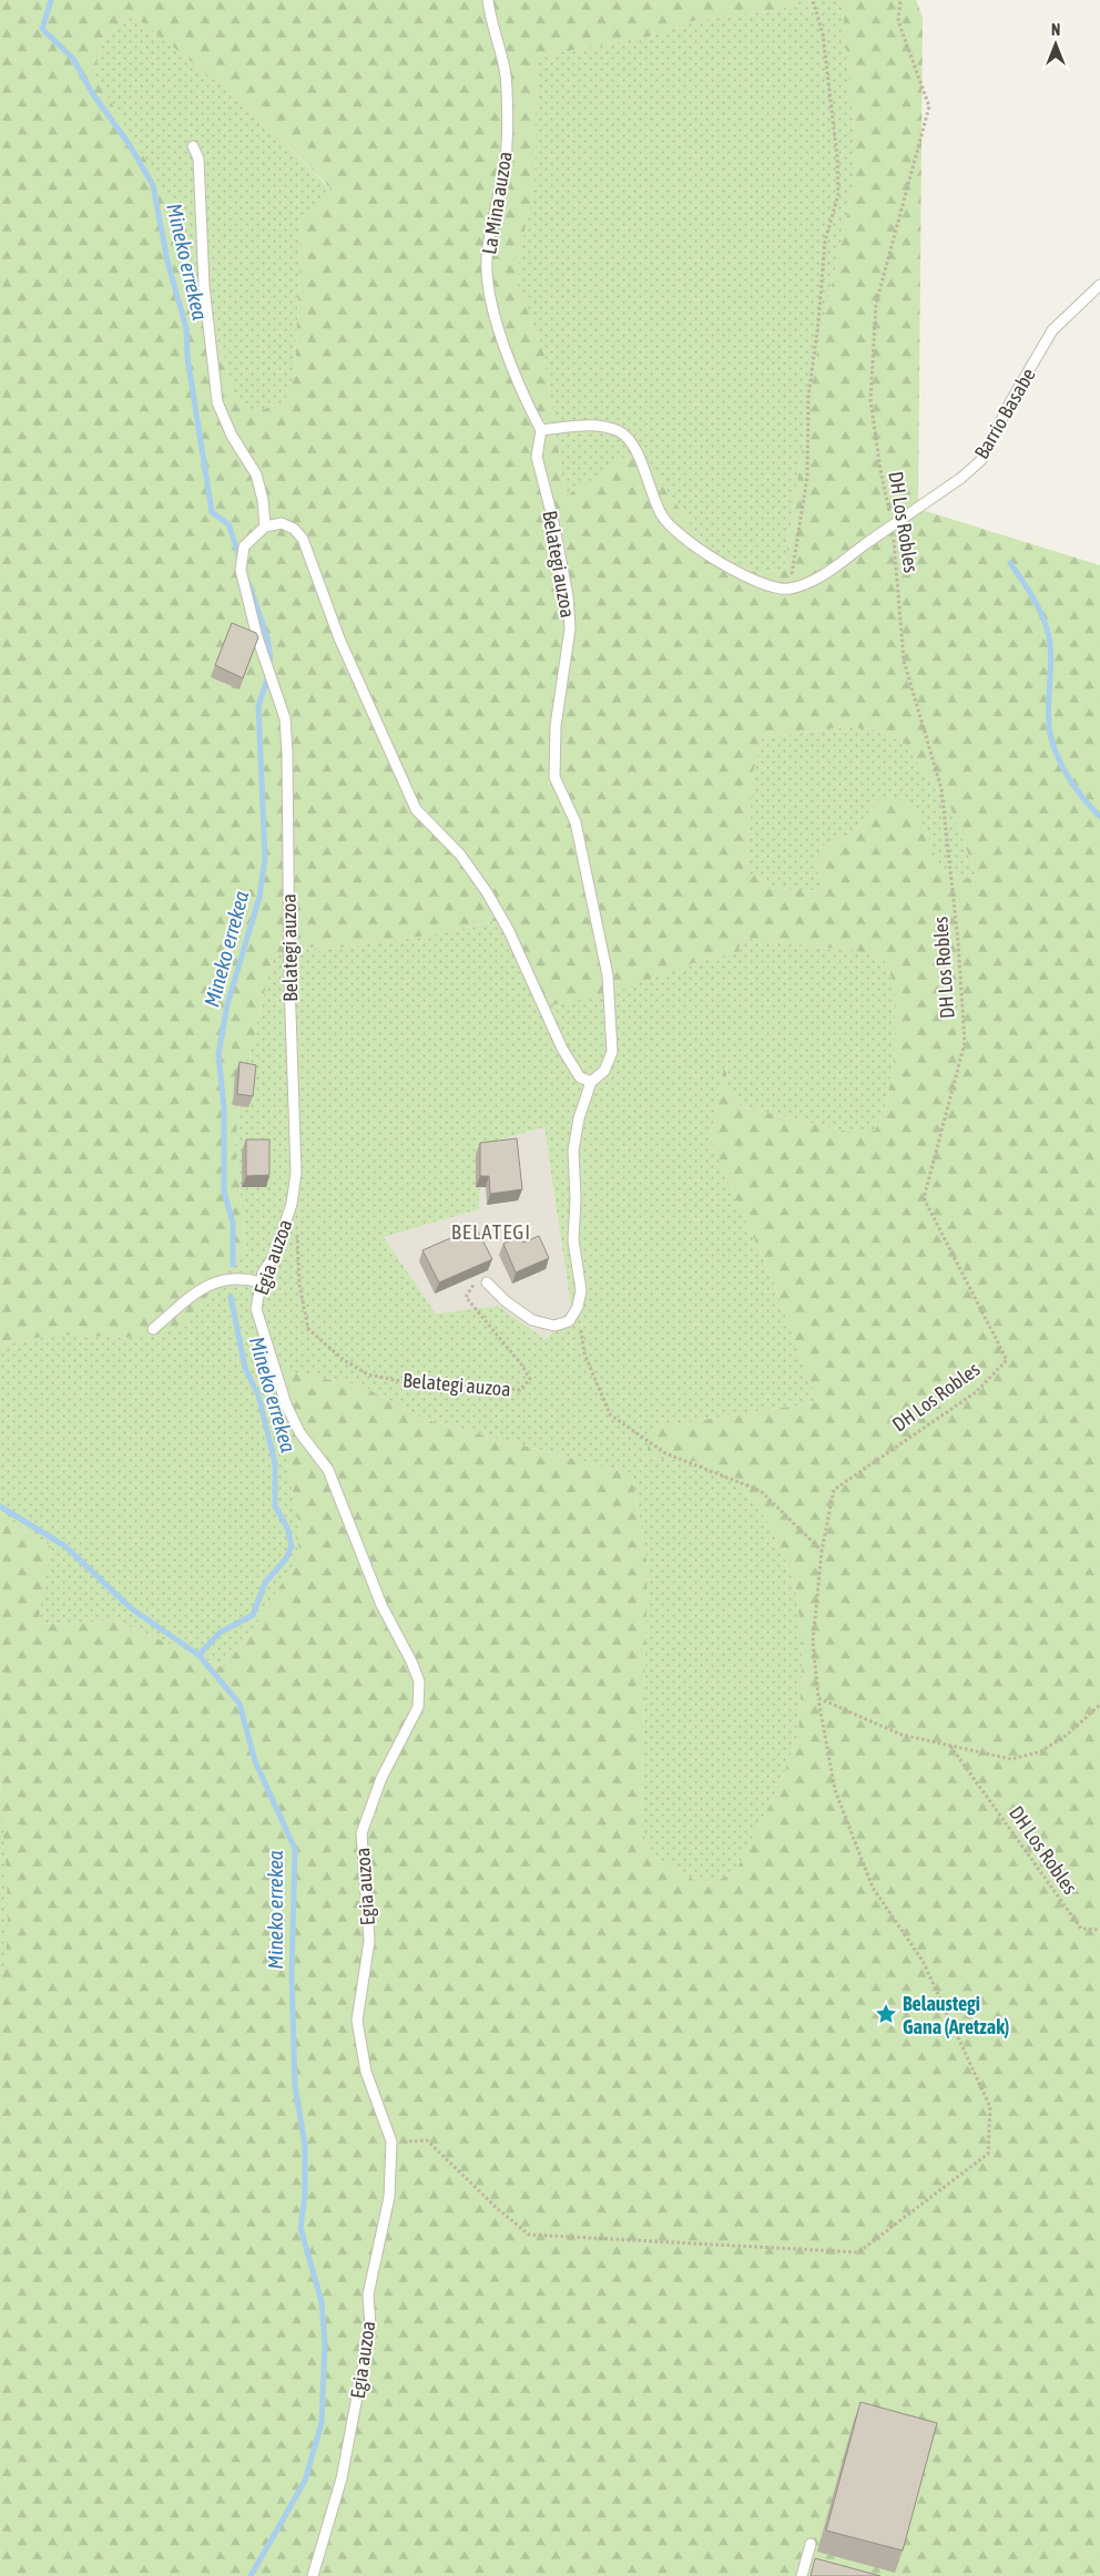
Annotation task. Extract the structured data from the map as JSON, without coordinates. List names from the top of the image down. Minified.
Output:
{"streets":{"lane":["La Mina auzoa","Barrio Basabe","Belategi auzoa","Egia auzoa"],"path":["DH Los Robles"]},"crossings":[["La Mina auzoa","Belategi auzoa"],["Barrio Basabe","DH Los Robles"],["DH Los Robles","Egia auzoa"],["Belategi auzoa","Egia auzoa"]],"districts":["BELATEGI"],"water":["Mineko errekea"],"places":{"place":["Belaustegi Gana (Aretzak)"]},"north":"top"}
